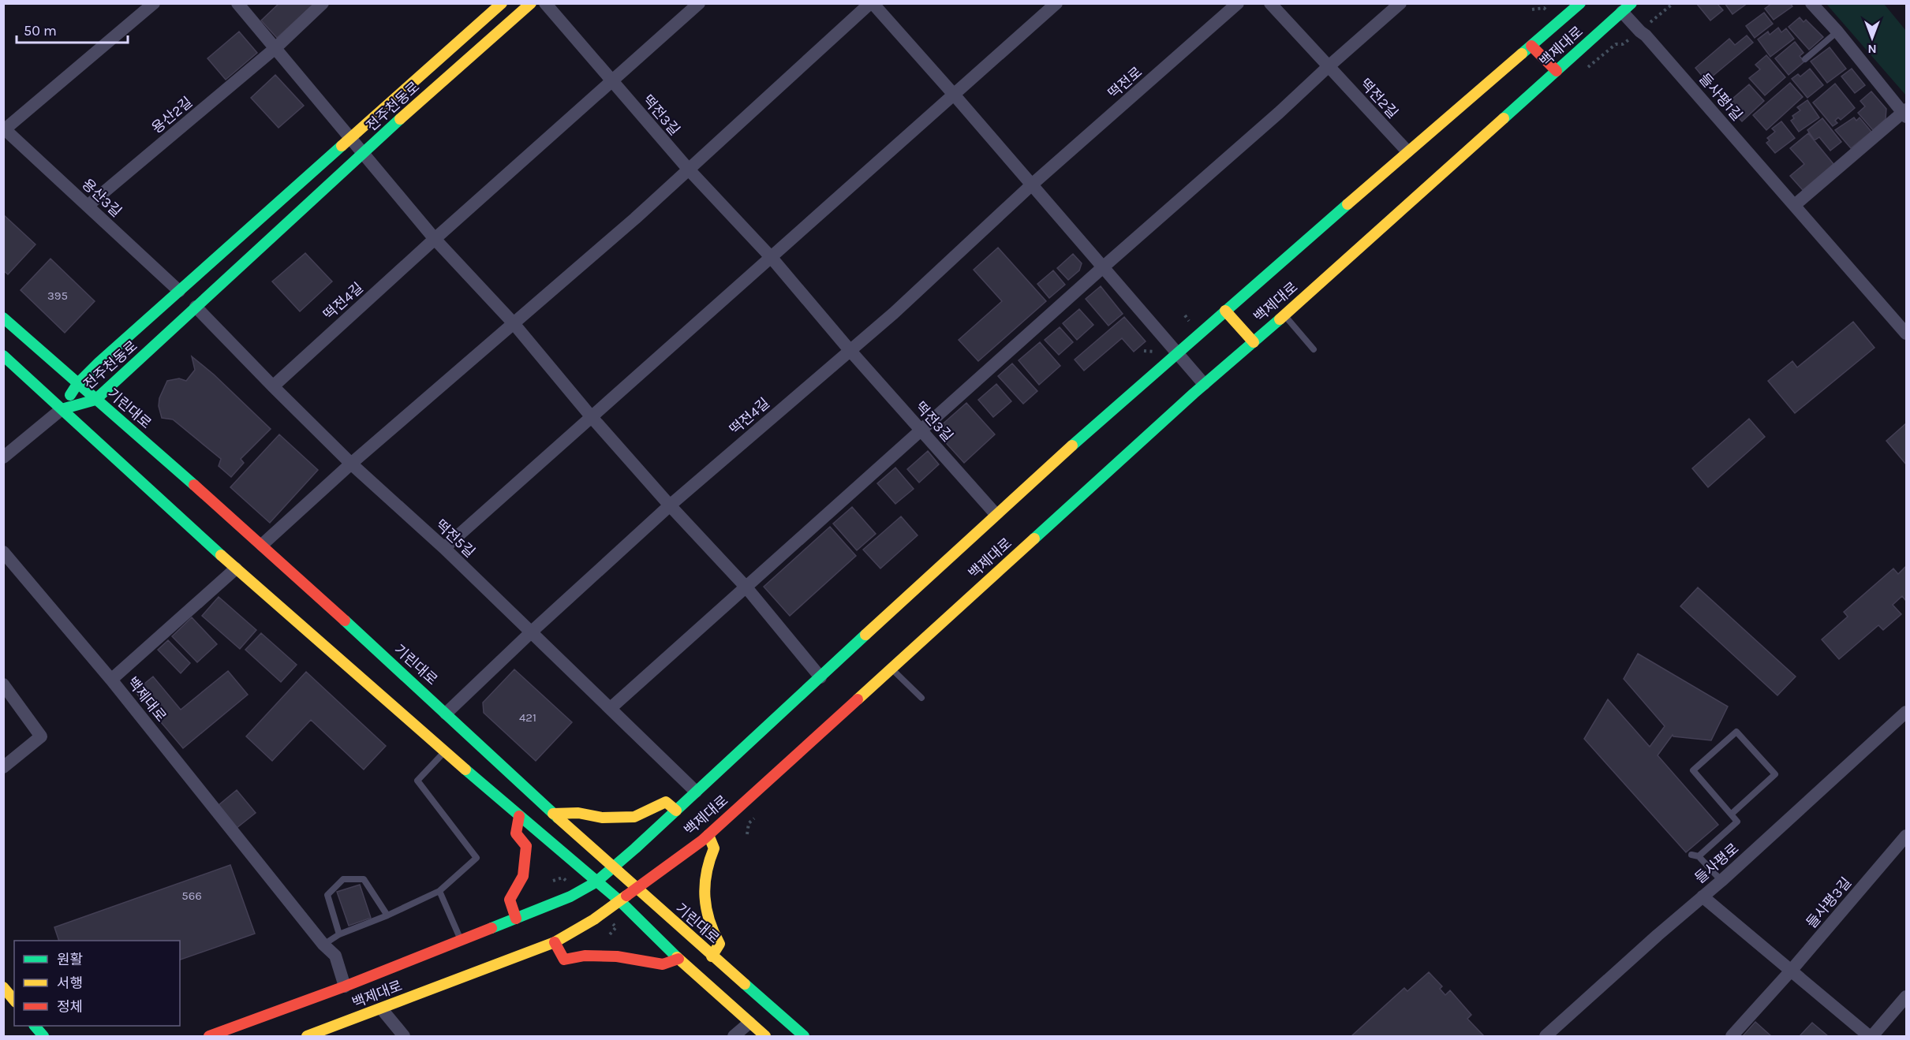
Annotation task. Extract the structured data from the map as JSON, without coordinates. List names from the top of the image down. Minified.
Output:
{"streets":{"street":["백제대로","떡전로","들사평1길","떡전2길","전주천동로","용산2길","떡전3길","용산3길","떡전4길","기린대로","떡전5길","들사평로","들사평3길"]},"crossings":[["백제대로","들사평1길"],["백제대로","떡전2길"],["백제대로","떡전3길"],["백제대로","기린대로"],["백제대로","떡전5길"],["떡전로","떡전3길"],["떡전로","떡전4길"],["전주천동로","용산3길"],["전주천동로","기린대로"],["전주천동로","떡전5길"],["용산2길","용산3길"],["떡전3길","떡전4길"],["떡전4길","기린대로"],["떡전4길","떡전5길"]],"house_numbers":["395","421","566"],"legend":["원활","서행","정체"],"scale_bar":"50 m","north":"bottom"}
